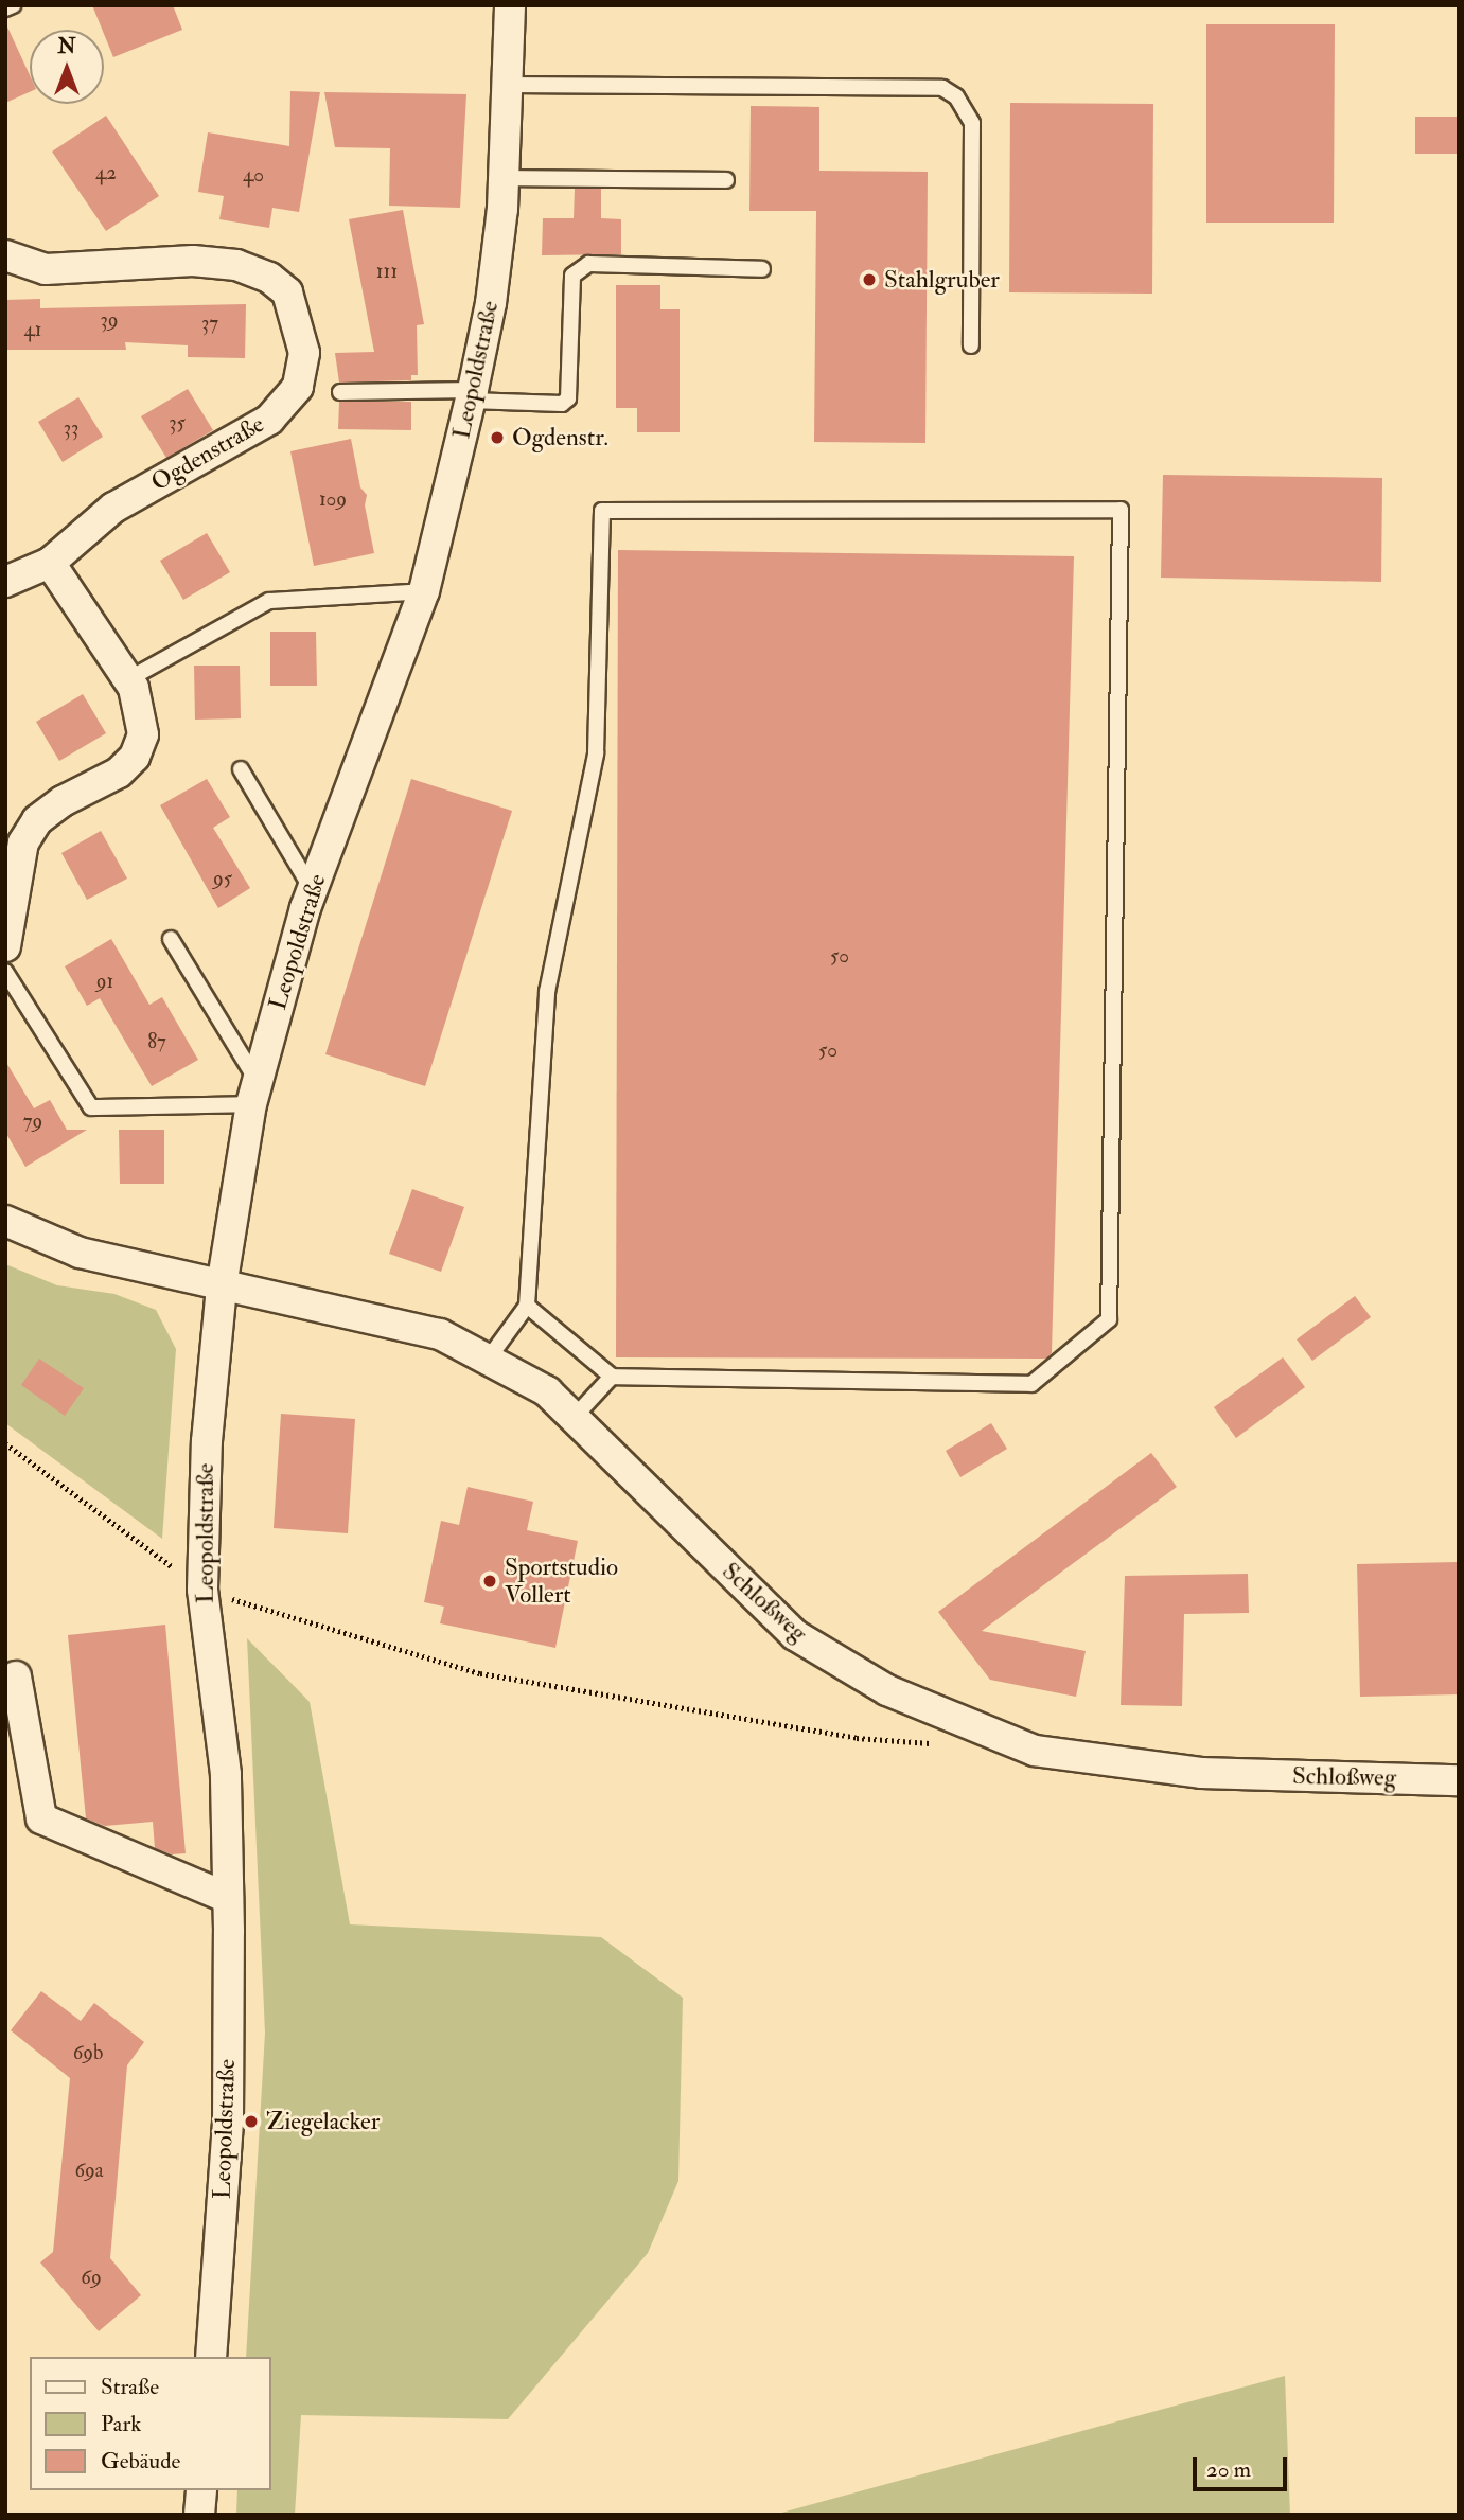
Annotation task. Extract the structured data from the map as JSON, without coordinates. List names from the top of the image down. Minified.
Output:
{"streets":{"street":["Leopoldstraße","Ogdenstraße","Schloßweg"]},"crossings":[["Leopoldstraße","Schloßweg"]],"places":["Stahlgruber","Ogdenstr.","Sportstudio Vollert","Ziegelacker"],"house_numbers":["42","40","111","39","37","41","35","33","109","95","50","91","87","50","79","69b","69a","69"],"legend":["Straße","Park","Gebäude"],"scale_bar":"20 m","north":"top"}
